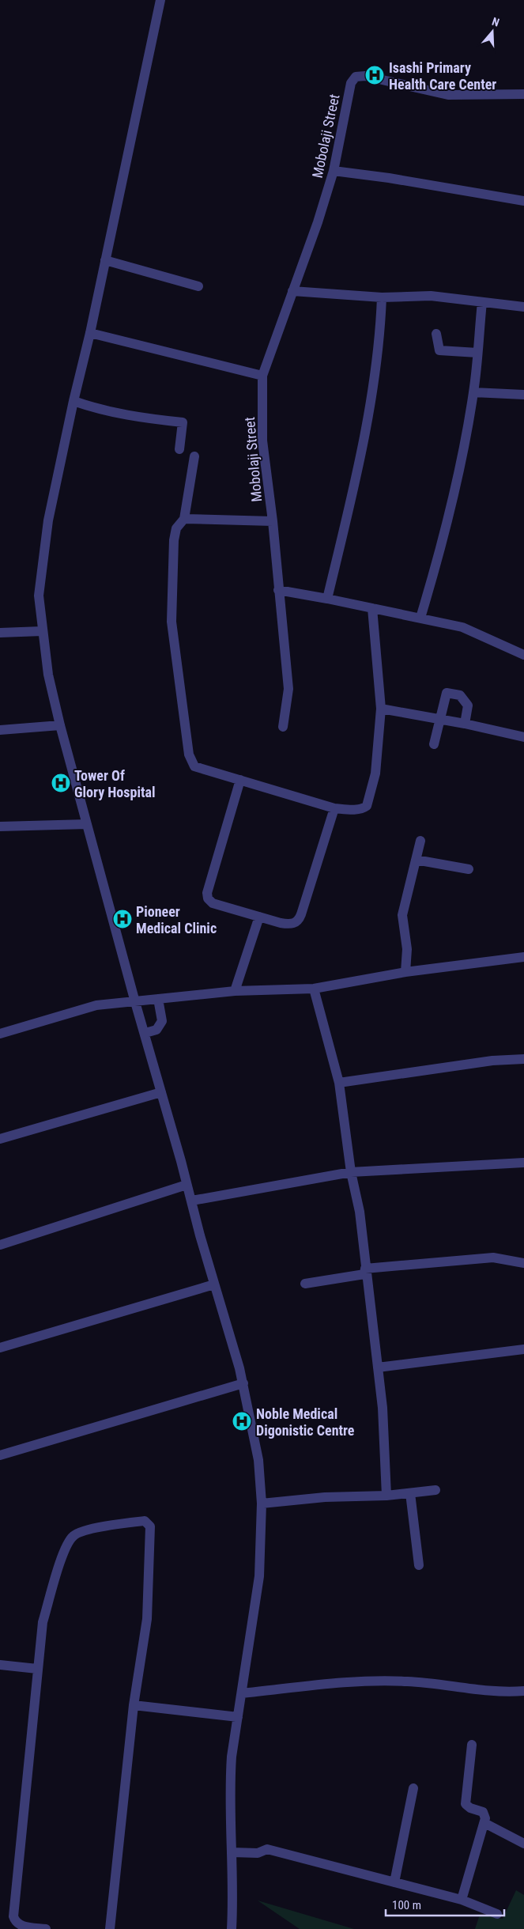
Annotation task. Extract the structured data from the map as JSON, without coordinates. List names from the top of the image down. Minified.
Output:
{"streets":{"street":["Mobolaji Street"]},"places":{"hospital":["Isashi Primary Health Care Center","Tower Of Glory Hospital","Pioneer Medical Clinic","Noble Medical Digonistic Centre"]},"scale_bar":"100 m","north":"top"}
